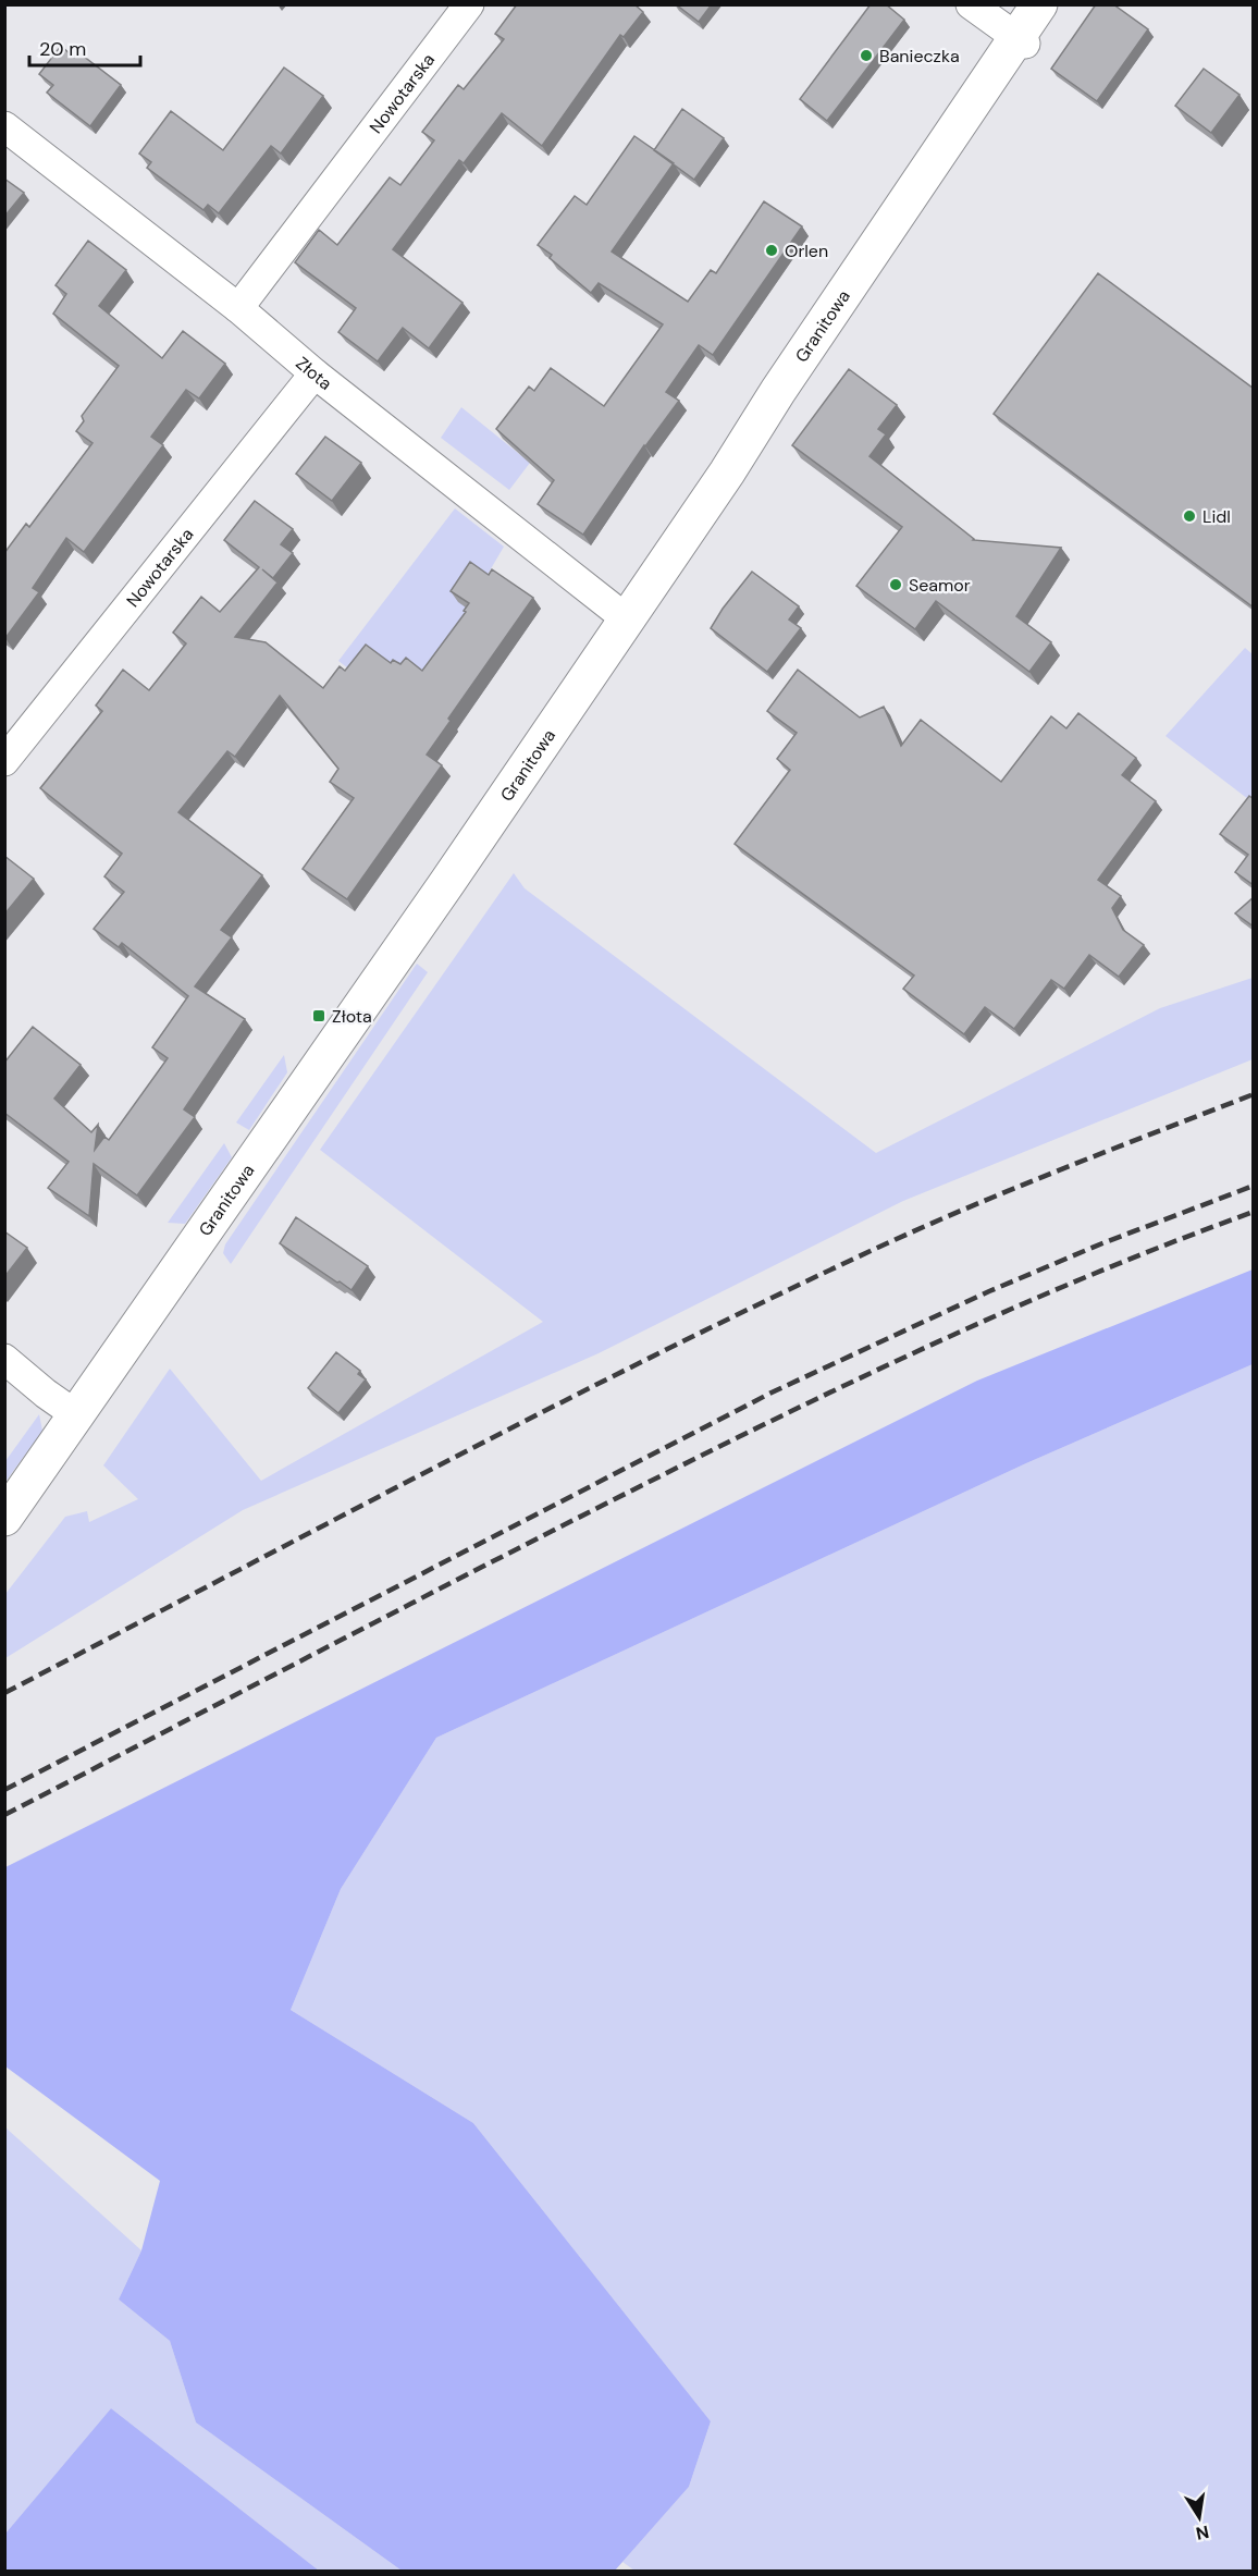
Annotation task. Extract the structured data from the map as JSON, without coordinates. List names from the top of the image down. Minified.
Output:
{"streets":{"street":["Nowotarska","Granitowa","Złota"]},"crossings":[["Nowotarska","Złota"],["Granitowa","Złota"]],"places":{"other":["Banieczka","Orlen","Lidl","Seamor"],"transit":["Złota"]},"scale_bar":"20 m","north":"bottom"}
